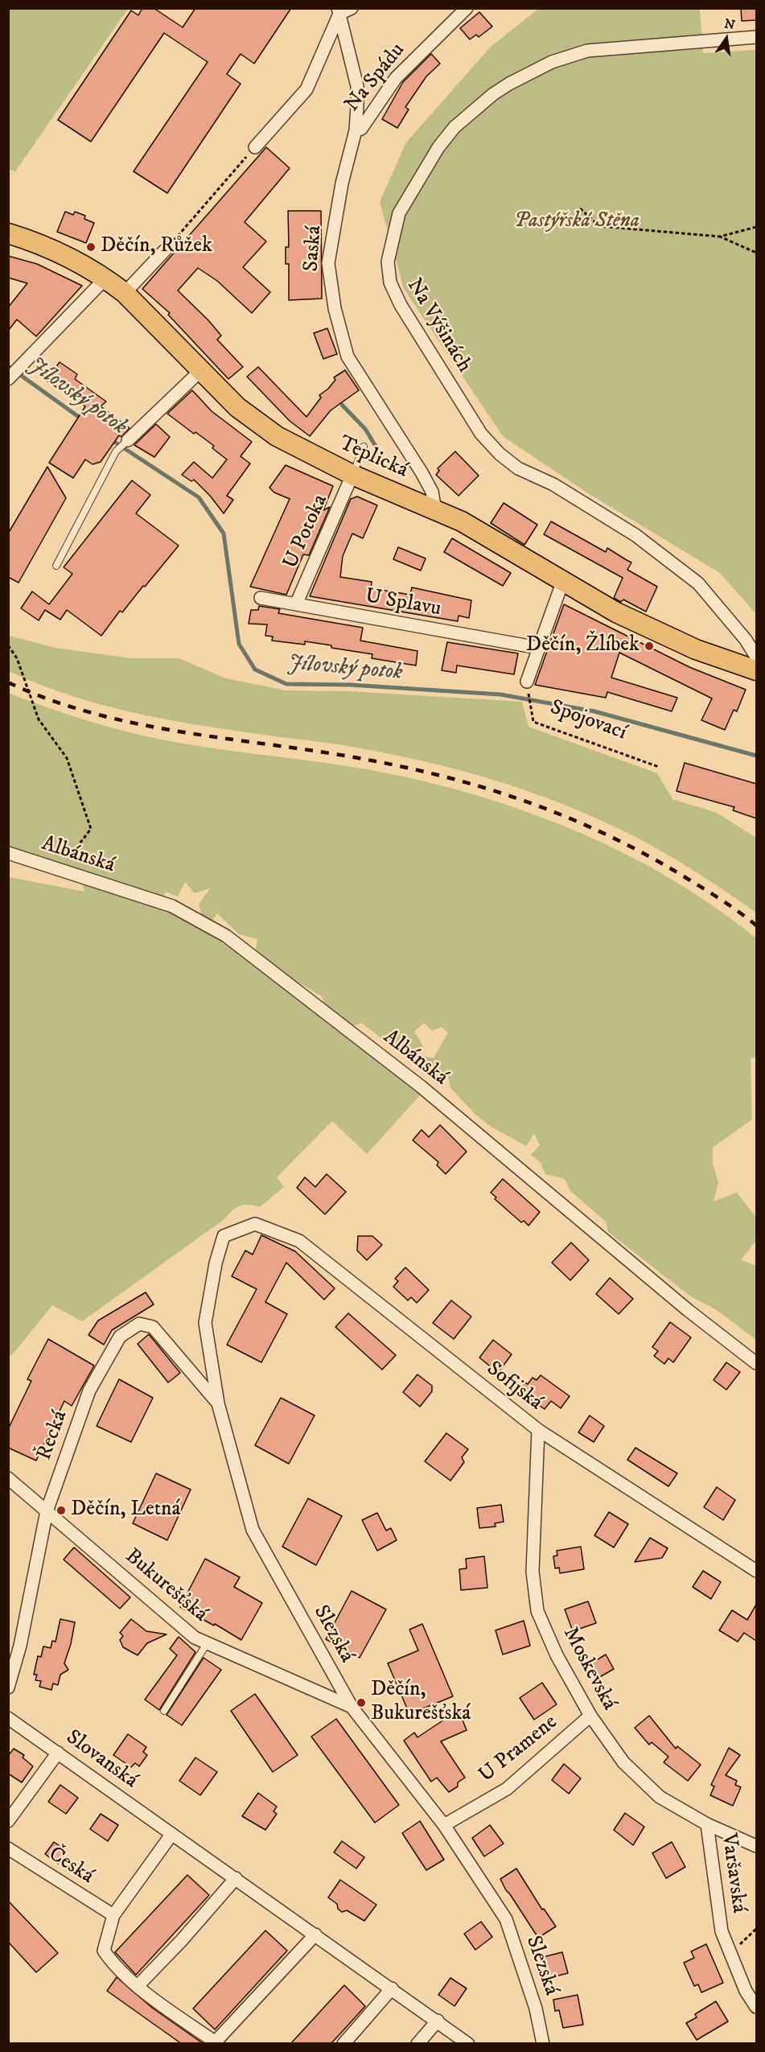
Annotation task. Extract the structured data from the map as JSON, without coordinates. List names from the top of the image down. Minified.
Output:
{"streets":{"main road":["Teplická"],"street":["Na Spádu","Saská","Na Výšinách","U Potoka","U Splavu","Albánská","Sofijská","Řecká","Bukurešťská","Slezská","Moskevská","U Pramene","Slovanská","Česká","Varšavská"],"path":["Spojovací"]},"crossings":[["Na Spádu","Saská"],["Saská","Teplická"],["Teplická","U Potoka"],["U Potoka","U Splavu"],["Sofijská","Slezská"],["Sofijská","Moskevská"],["Řecká","Bukurešťská"],["Řecká","Slezská"],["Bukurešťská","Slezská"],["Slezská","U Pramene"],["Moskevská","U Pramene"],["Moskevská","Varšavská"]],"water":["Jílovský potok"],"parks":["Pastýřská Stěna"],"places":["Děčín, Růžek","Děčín, Žlíbek","Děčín, Letná","Děčín, Bukurešťská"],"north":"top"}
